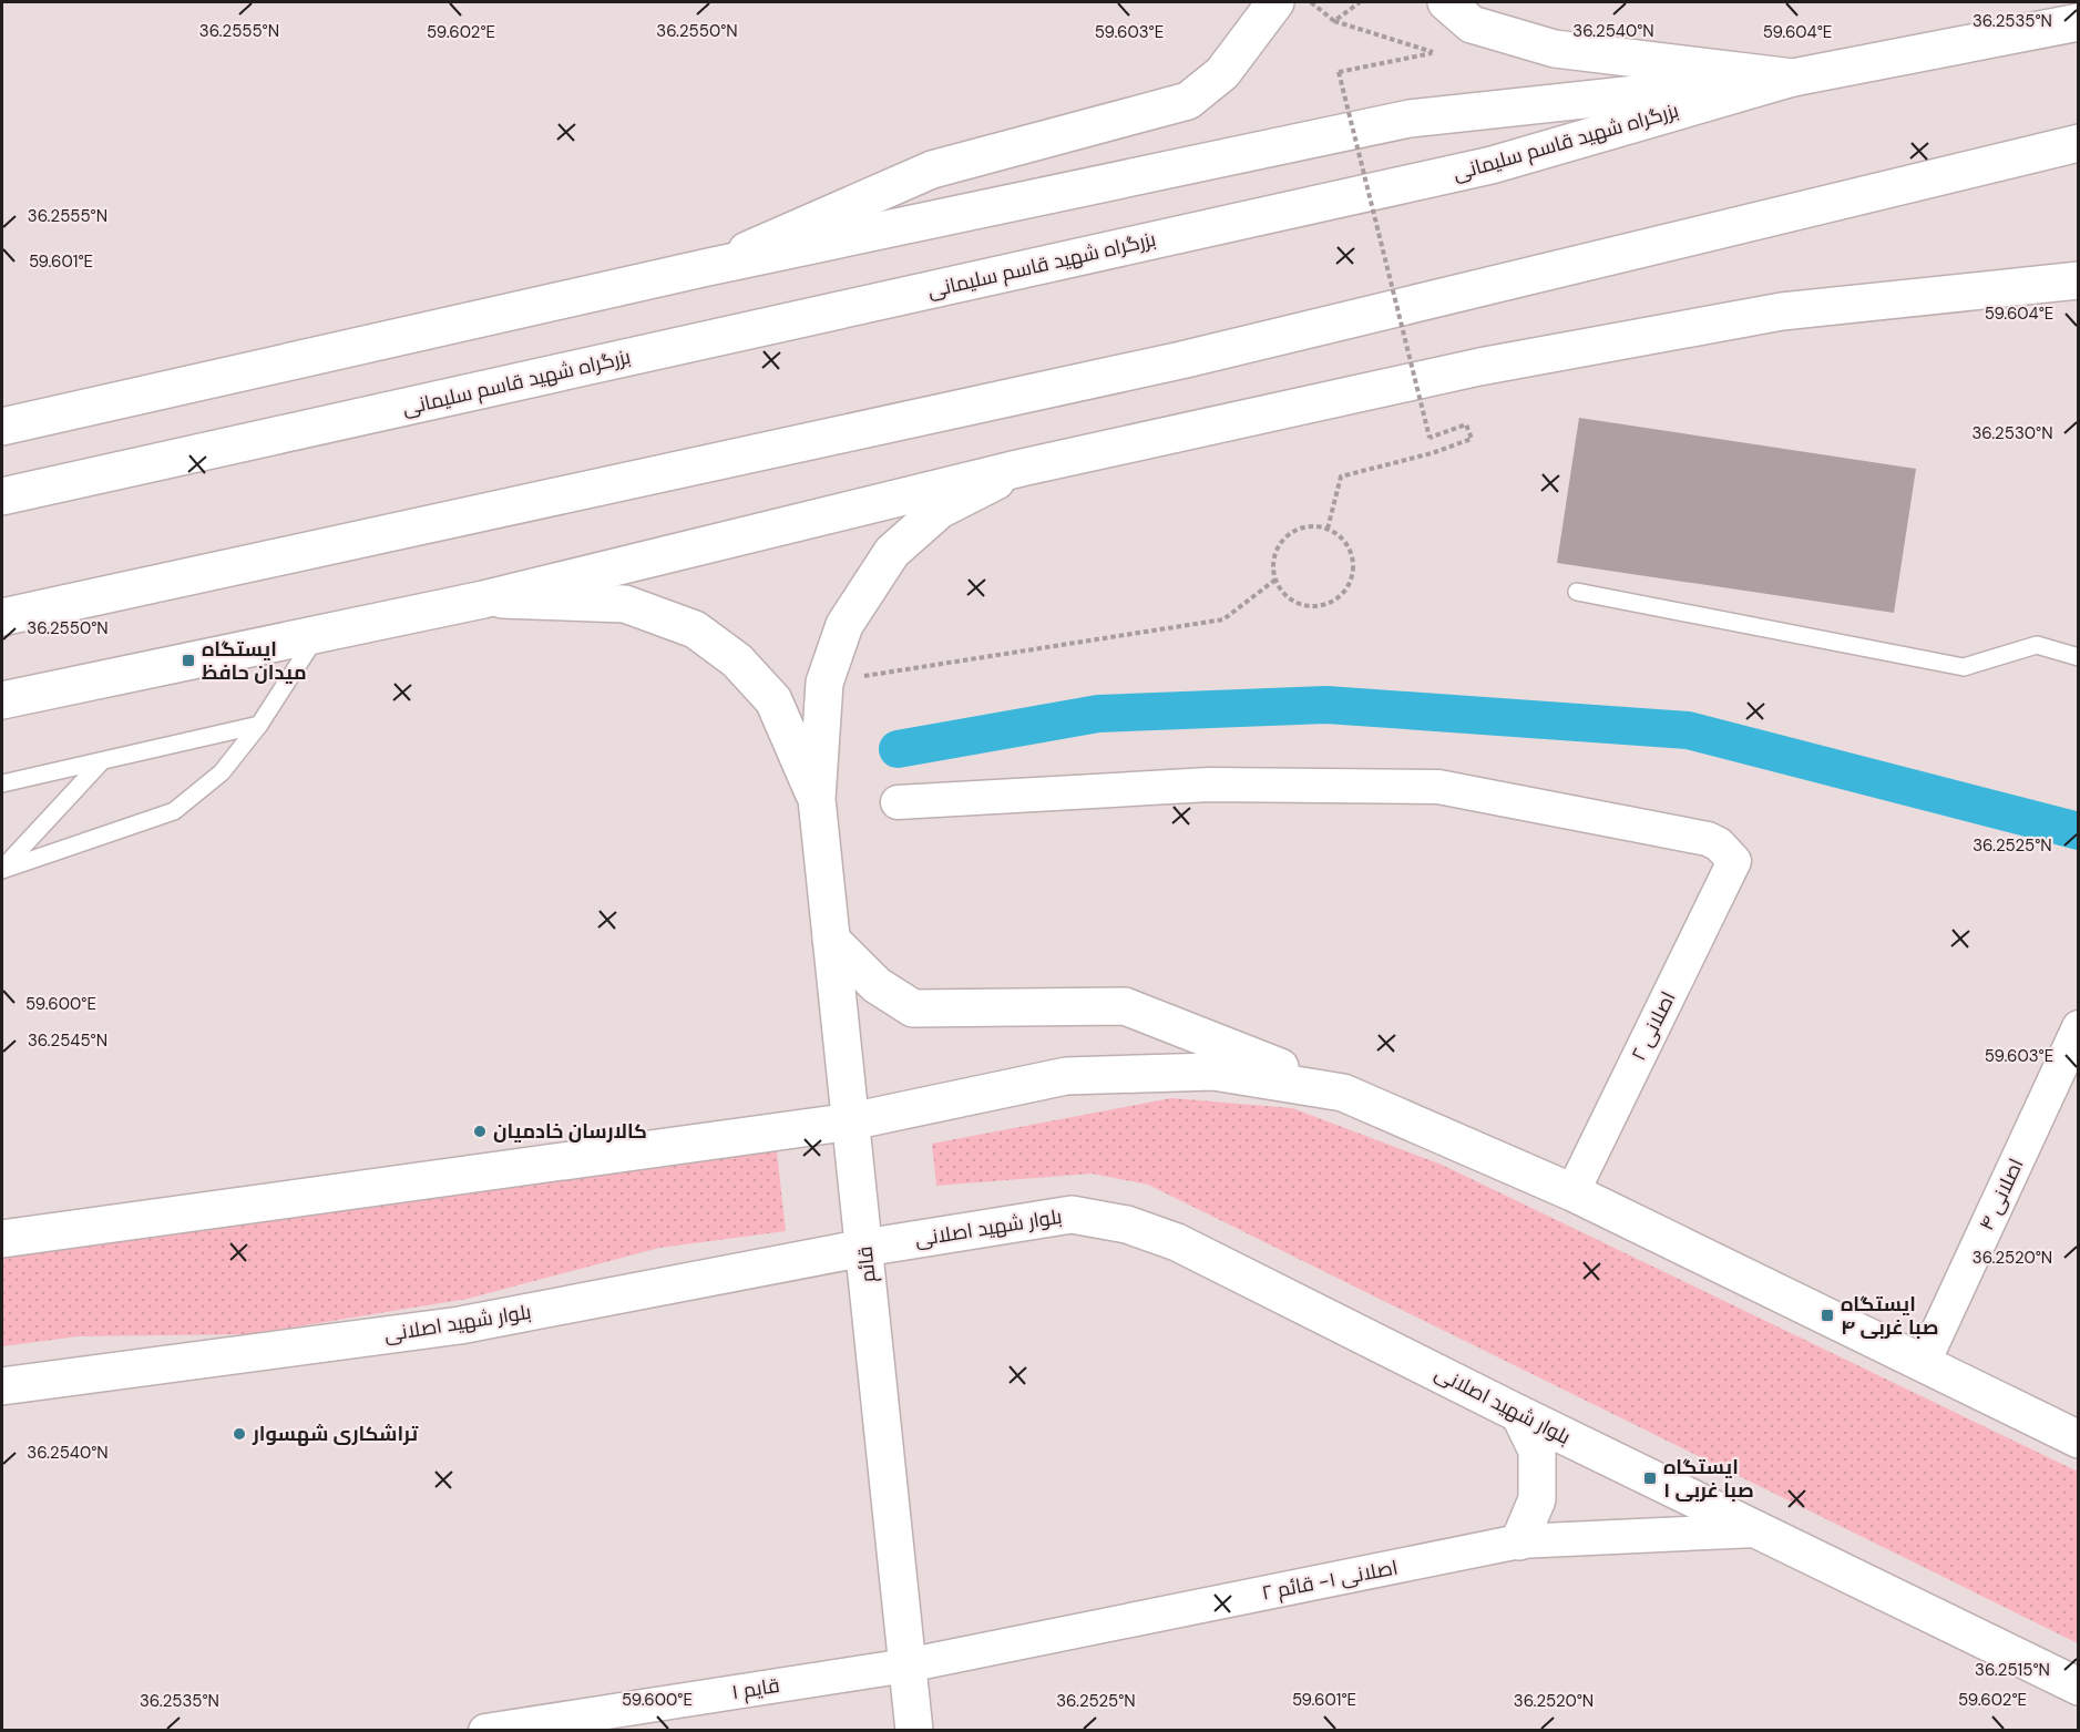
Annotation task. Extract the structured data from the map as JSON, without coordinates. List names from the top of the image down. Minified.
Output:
{"streets":{"main road":["بزرگراه شهید قاسم سلیمانی","بلوار شهید اصلانی","قائم"],"street":["اصلانی ۲","اصلانی ۴","اصلانی ۱- قائم ۲","قایم ۱"]},"crossings":[["بلوار شهید اصلانی","قائم"],["بلوار شهید اصلانی","اصلانی ۱- قائم ۲"],["قائم","اصلانی ۱- قائم ۲"],["قائم","قایم ۱"],["اصلانی ۱- قائم ۲","قایم ۱"]],"places":{"transit":["ایستگاه میدان حافظ","ایستگاه صبا غربی ۴","ایستگاه صبا غربی ۱"],"other":["کالارسان خادمیان","تراشکاری شهسوار"]},"coordinates":["36.2535°N","36.2555°N","36.2540°N","36.2550°N","59.602°E","59.603°E","59.604°E","59.601°E","36.2530°N","36.2525°N","59.600°E","36.2545°N","36.2520°N","36.2515°N"]}
